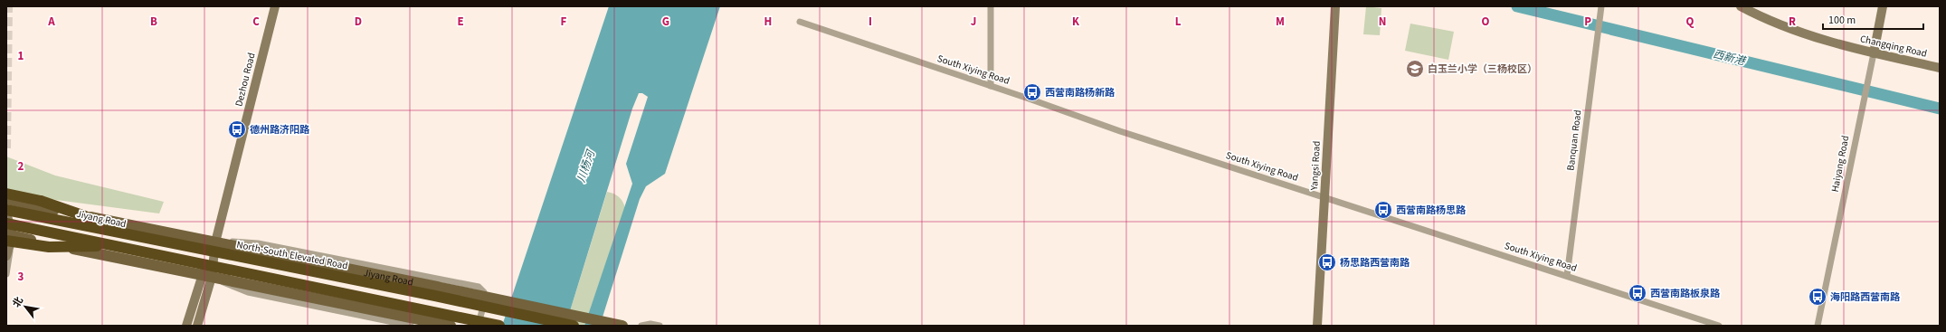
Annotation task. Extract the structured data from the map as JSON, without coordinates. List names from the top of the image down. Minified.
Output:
{"streets":{"highway":["North-South Elevated Road"],"main road":["Jiyang Road"],"street":["Changqing Road","South Xiying Road","Dezhou Road","Banquan Road","Haiyang Road","Yangsi Road"]},"crossings":[["Changqing Road","Haiyang Road"],["South Xiying Road","Banquan Road"],["South Xiying Road","Yangsi Road"],["Dezhou Road","Jiyang Road"]],"water":["西新港","川杨河"],"places":{"school or university":["白玉兰小学（三杨校区）"],"bus stop":["西营南路杨新路","德州路济阳路","西营南路杨思路","杨思路西营南路","西营南路板泉路","海阳路西营南路"]},"scale_bar":"100 m","north":"top left","grid":{"columns":["A","B","C","D","E","F","G","H","I","J","K","L","M","N","O","P","Q","R"],"rows":["1","2","3"]}}
